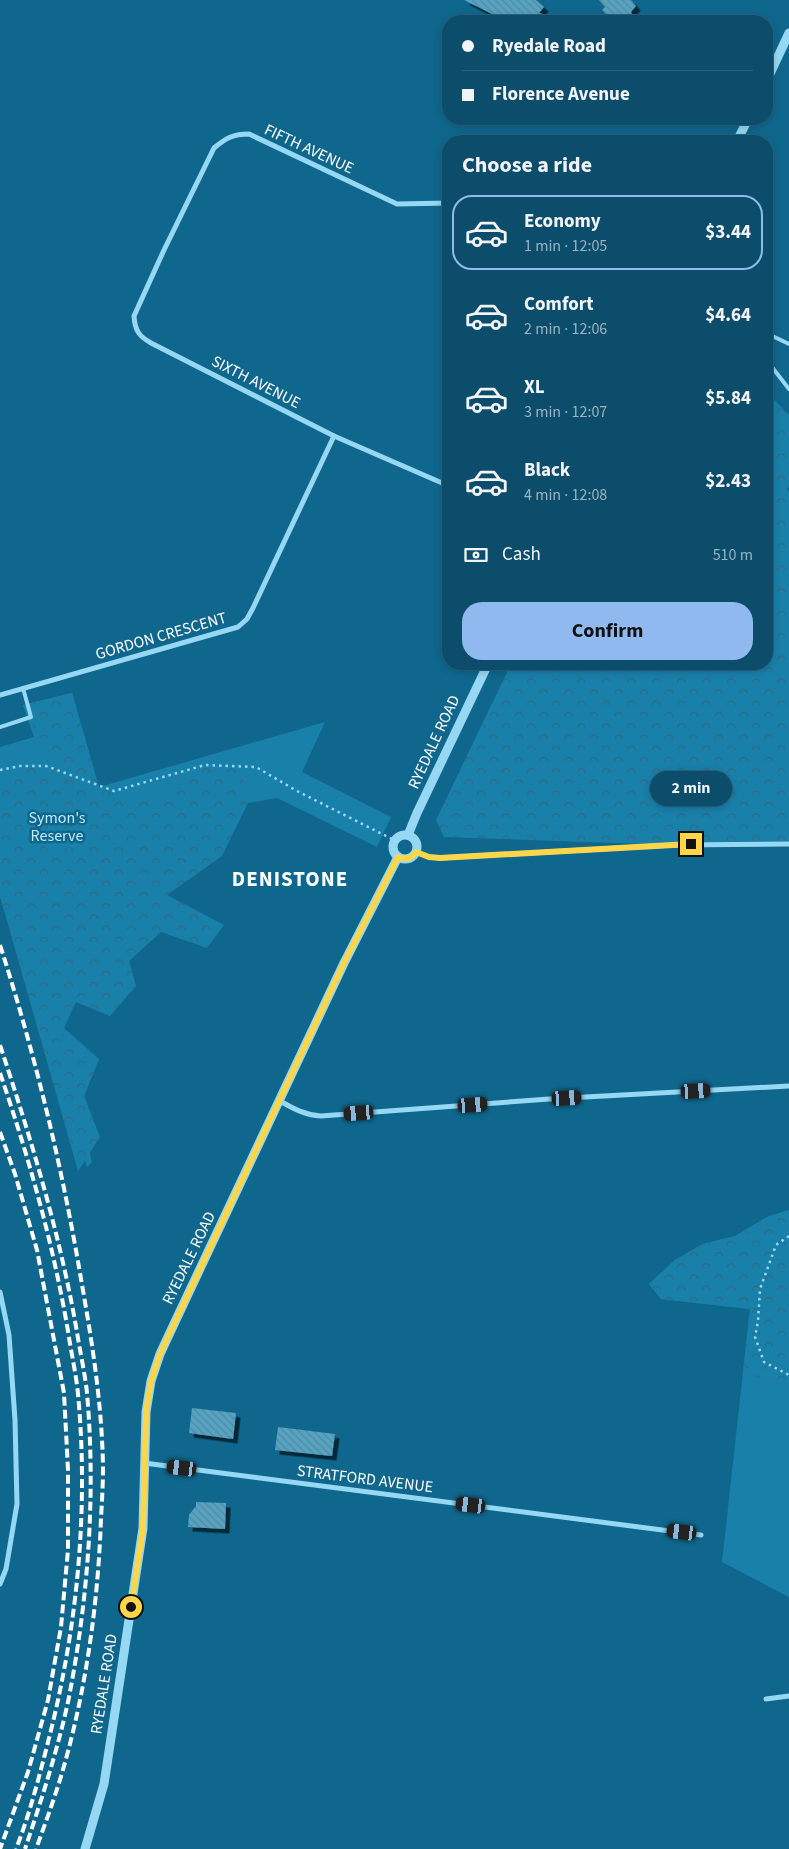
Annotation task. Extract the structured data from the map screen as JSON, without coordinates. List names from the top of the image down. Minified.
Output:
{"streets":{"street":["FIFTH AVENUE","SIXTH AVENUE","GORDON CRESCENT","RYEDALE ROAD","STRATFORD AVENUE"]},"crossings":[["FIFTH AVENUE","SIXTH AVENUE"],["SIXTH AVENUE","GORDON CRESCENT"],["RYEDALE ROAD","STRATFORD AVENUE"]],"districts":["DENISTONE"],"parks":["Symon's Reserve"],"page":{"banner":["Ryedale Road","Florence Avenue"],"heading":"Choose a ride","list":[{"name":"Economy","note":"1 min · 12:05","value":"$3.44"},{"name":"Comfort","note":"2 min · 12:06","value":"$4.64"},{"name":"XL","note":"3 min · 12:07","value":"$5.84"},{"name":"Black","note":"4 min · 12:08","value":"$2.43"}],"pay":["Cash","510 m"],"buttons":"Confirm","bubble":"2 min"}}
